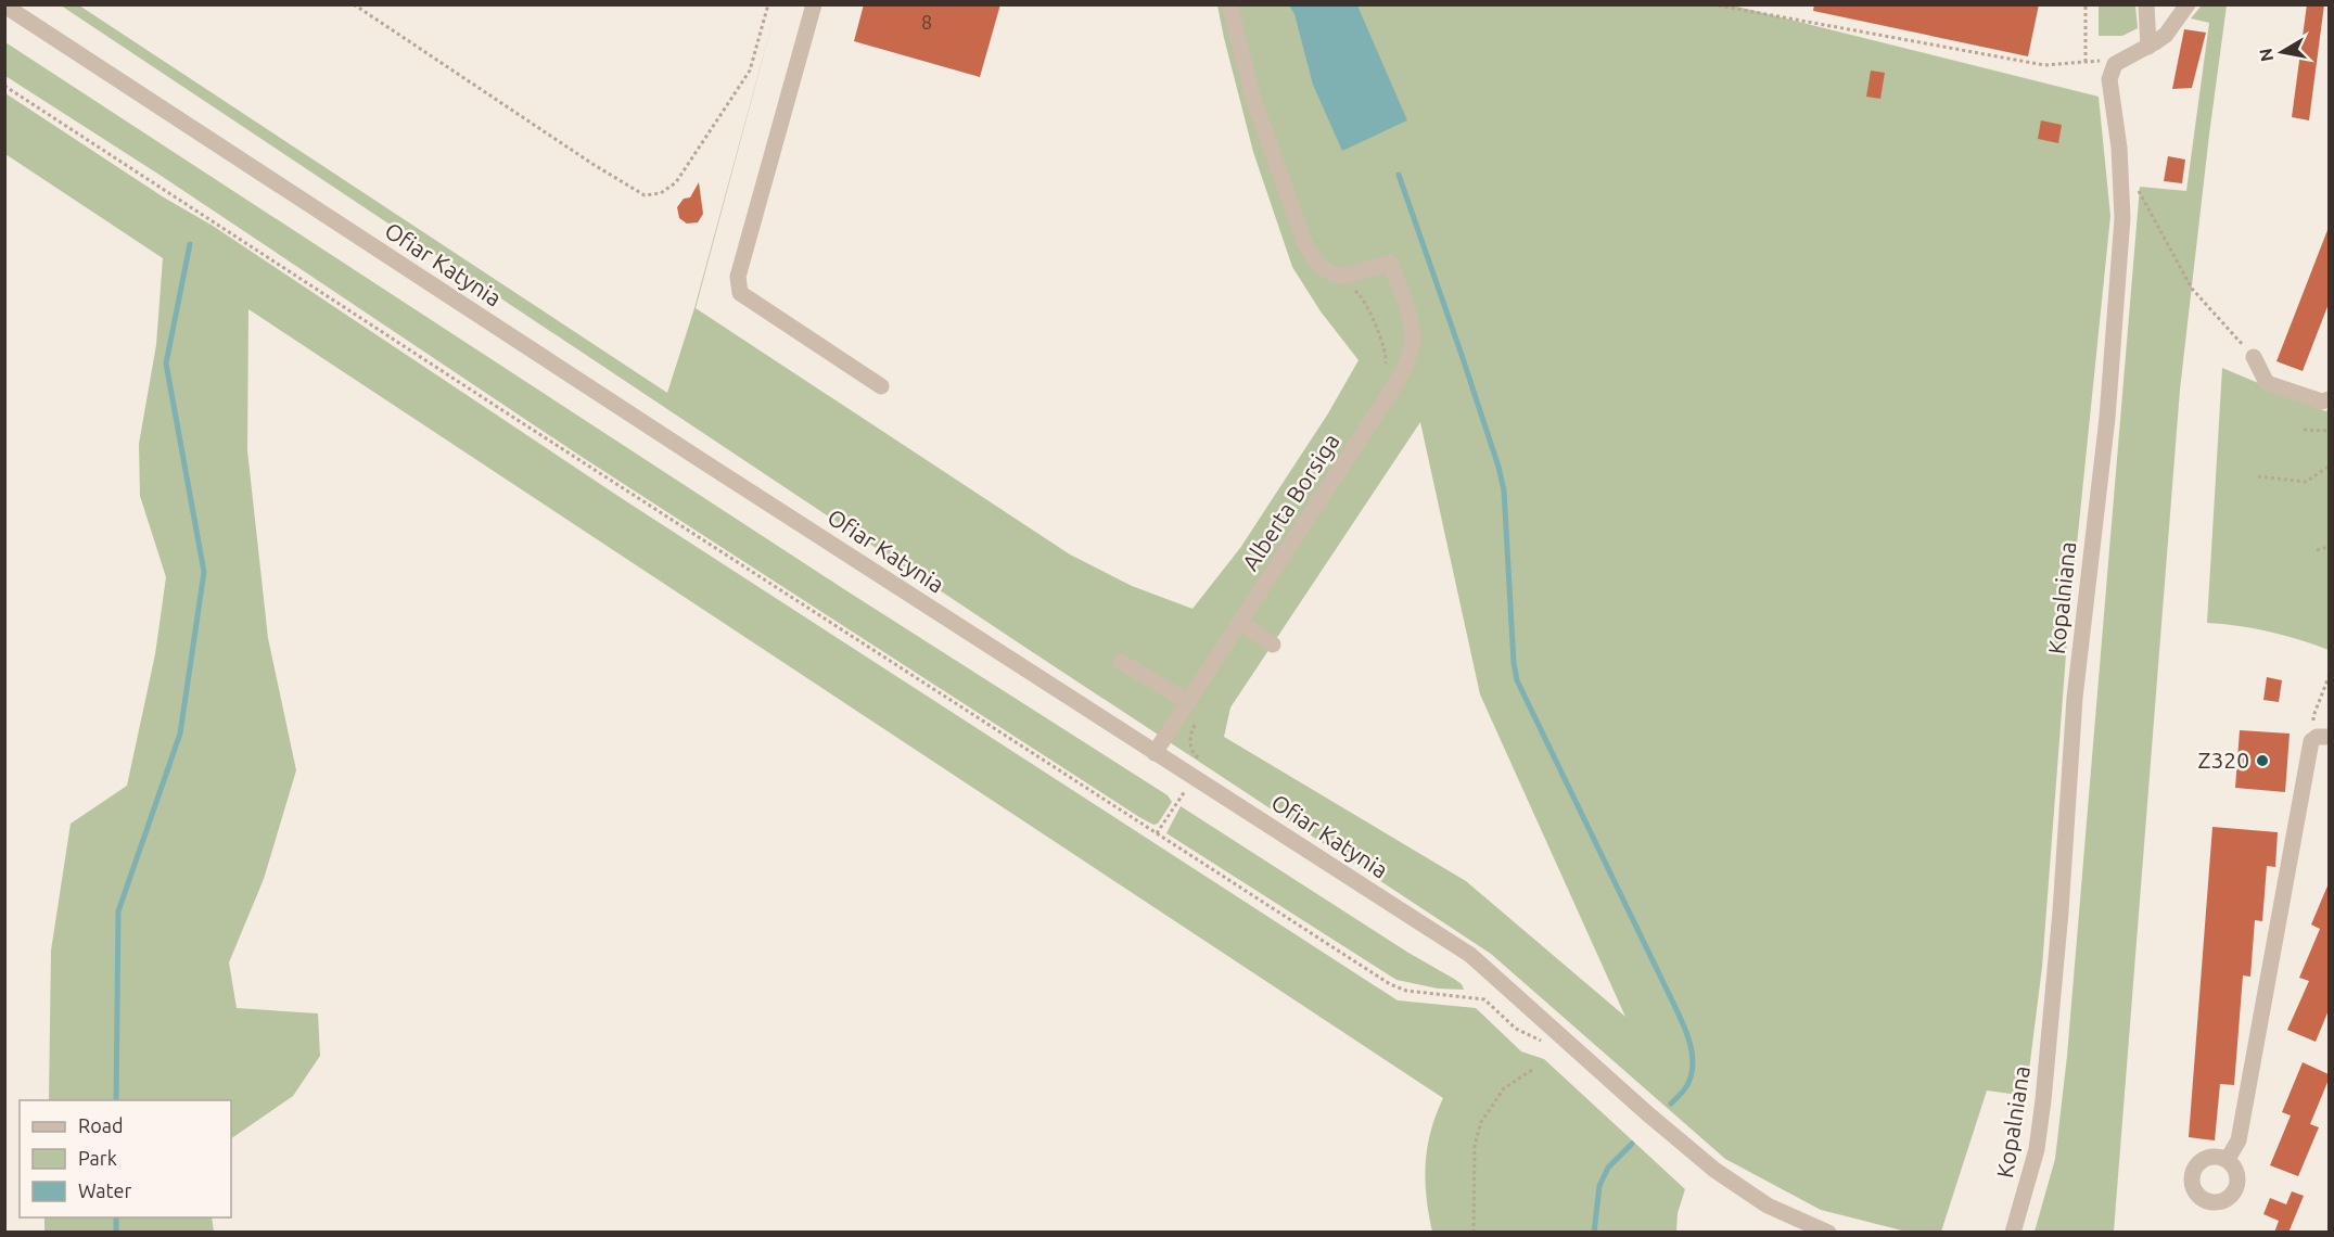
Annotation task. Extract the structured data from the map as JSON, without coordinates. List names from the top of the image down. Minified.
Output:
{"streets":{"street":["Ofiar Katynia","Alberta Borsiga","Kopalniana"]},"crossings":[["Ofiar Katynia","Alberta Borsiga"]],"places":["Z320"],"house_numbers":["8"],"legend":["Road","Park","Water"],"north":"left"}
